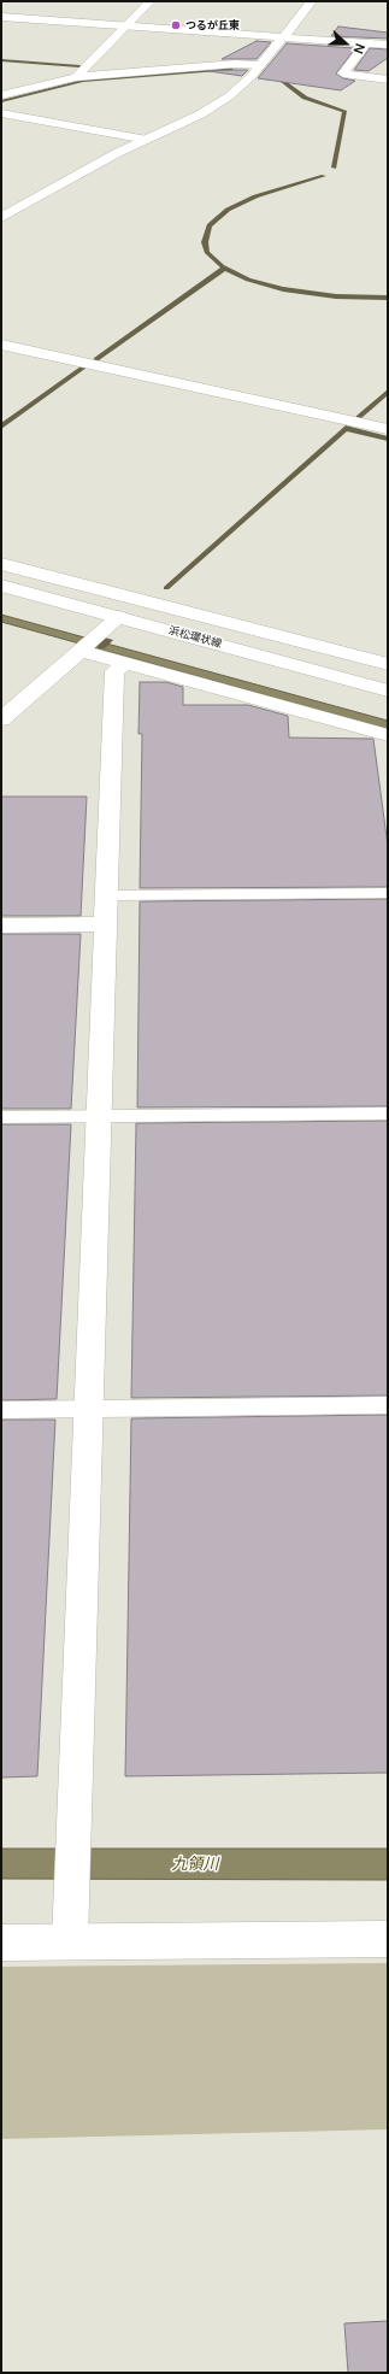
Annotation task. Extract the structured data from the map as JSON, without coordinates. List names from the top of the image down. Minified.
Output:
{"streets":{"street":["浜松環状線"]},"water":["九領川"],"places":["つるが丘東"],"north":"right"}
